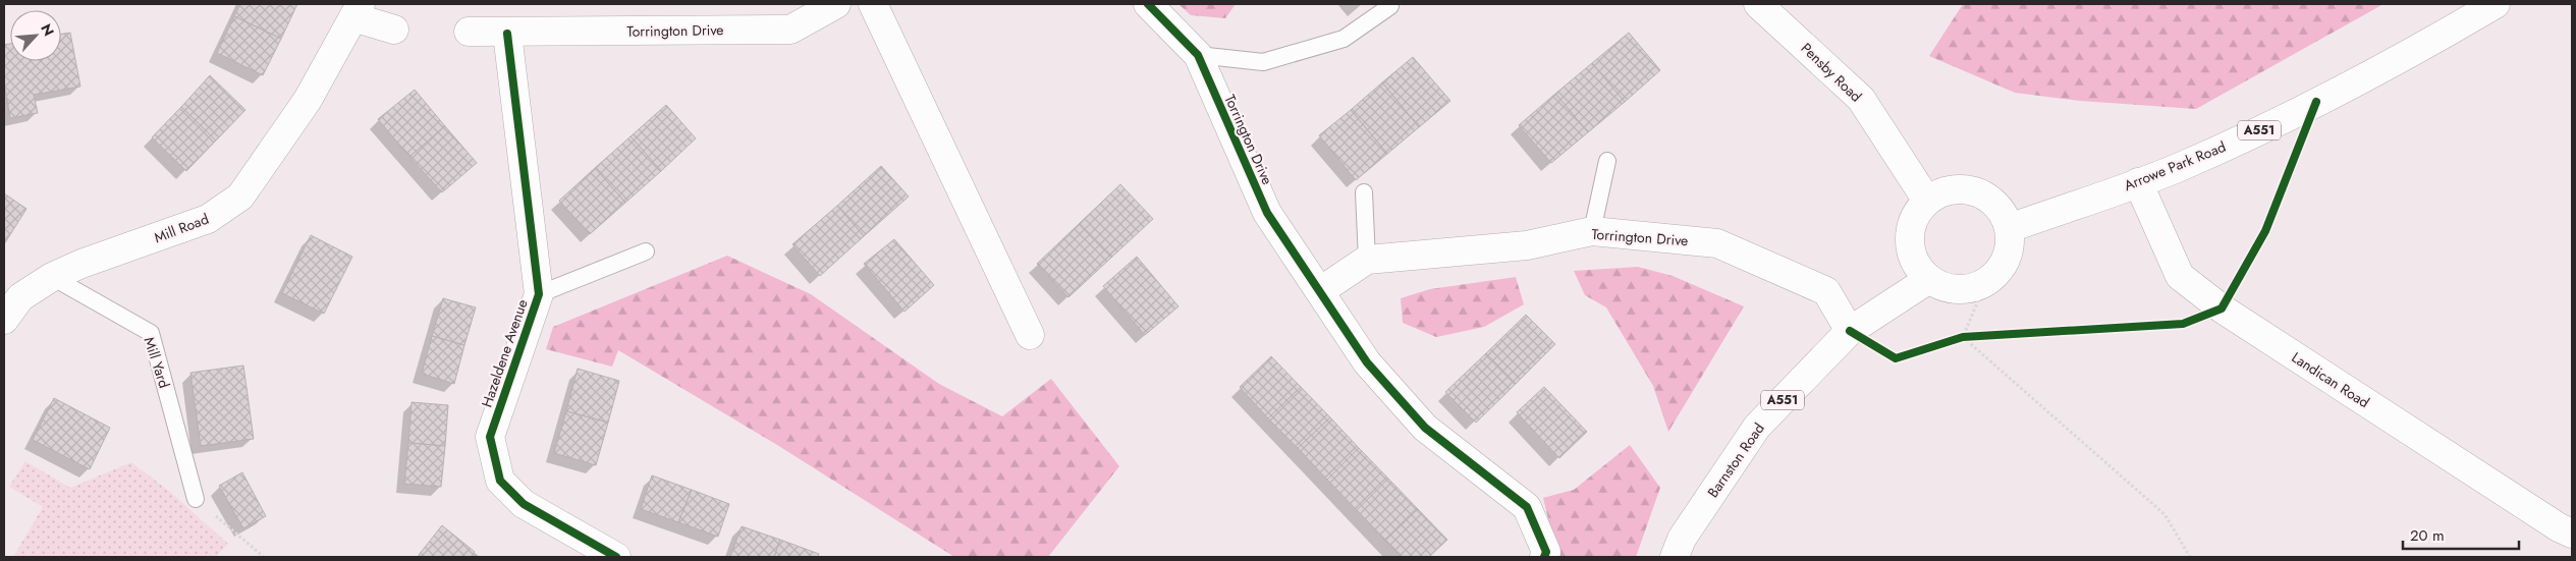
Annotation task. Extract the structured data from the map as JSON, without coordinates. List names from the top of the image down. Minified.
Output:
{"streets":{"street":["Torrington Drive","Pensby Road","A551","Arrowe Park Road","Mill Road","Hazeldene Avenue","Landican Road","Barnston Road"],"lane":["Mill Yard"]},"crossings":[["Torrington Drive","Hazeldene Avenue"],["Torrington Drive","Barnston Road"],["Pensby Road","Arrowe Park Road"],["Pensby Road","Barnston Road"],["Arrowe Park Road","Landican Road"],["Arrowe Park Road","Barnston Road"],["Mill Road","Mill Yard"]],"scale_bar":"20 m","north":"top right"}
